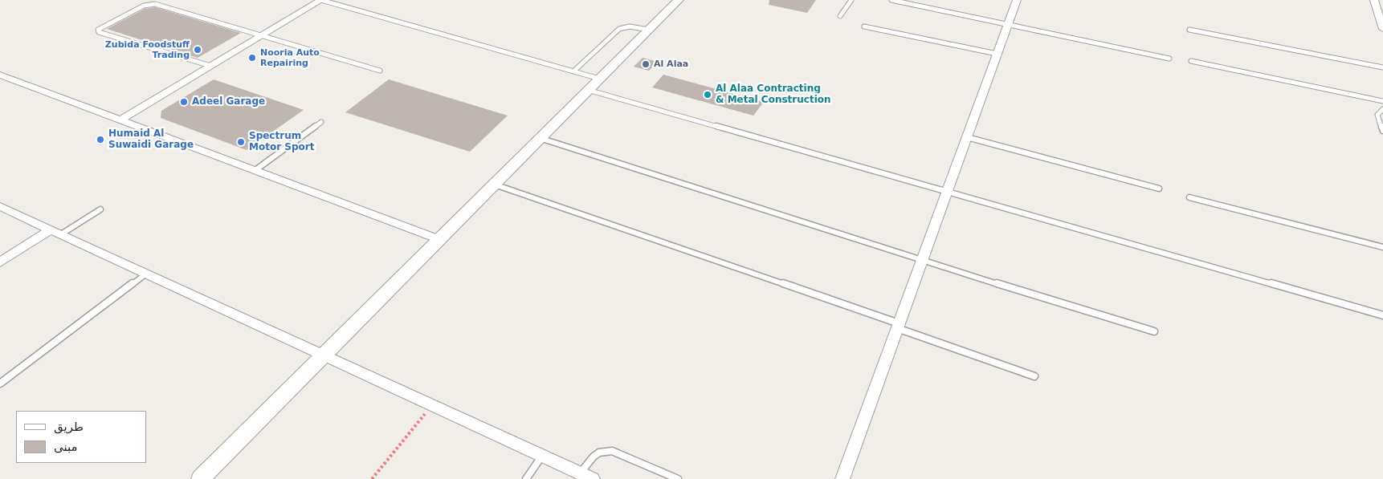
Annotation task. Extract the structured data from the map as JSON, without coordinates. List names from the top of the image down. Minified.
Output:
{"places":["Zubida Foodstuff Trading","Nooria Auto Repairing","Al Alaa","Al Alaa Contracting & Metal Construction","Adeel Garage","Humaid Al Suwaidi Garage","Spectrum Motor Sport"],"legend":["طريق","مبنى"]}
